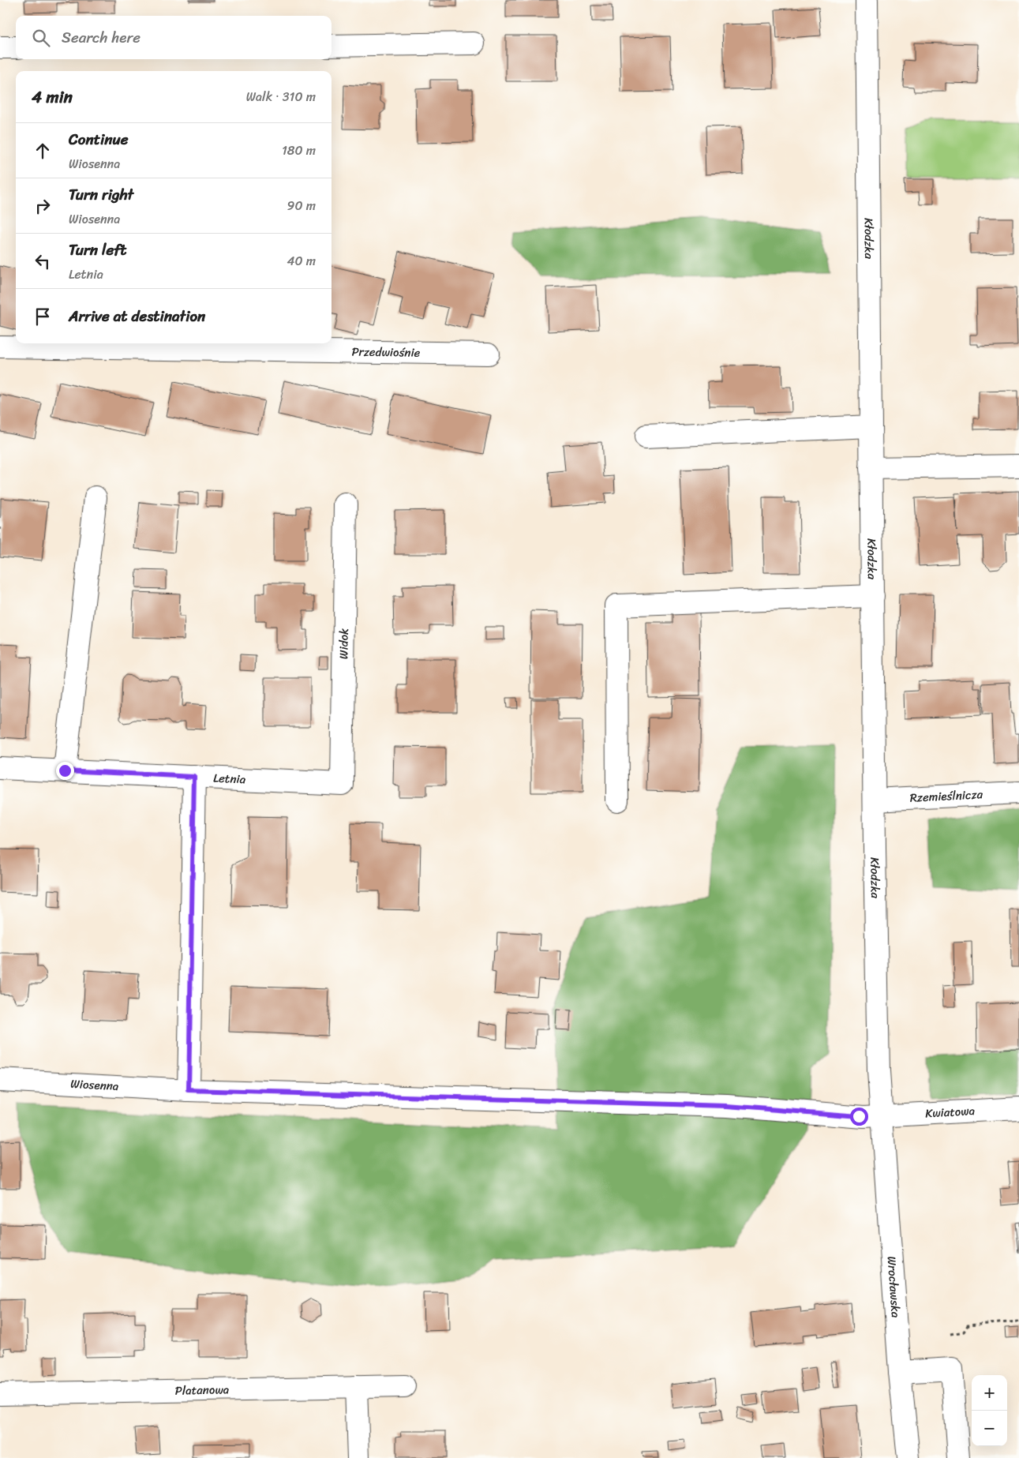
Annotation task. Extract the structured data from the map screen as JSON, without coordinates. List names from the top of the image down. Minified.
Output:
{"streets":{"street":["Kłodzka","Przedwiośnie","Widok","Letnia","Rzemieślnicza","Wiosenna","Kwiatowa","Wrocławska","Platanowa"]},"crossings":[["Kłodzka","Rzemieślnicza"],["Kłodzka","Wiosenna"],["Kłodzka","Kwiatowa"],["Kłodzka","Wrocławska"],["Widok","Letnia"],["Wiosenna","Kwiatowa"],["Wiosenna","Wrocławska"],["Kwiatowa","Wrocławska"]],"page":{"search":"Search here","heading":["4 min","Walk · 310 m"],"list":[["Continue","Wiosenna","180 m"],["Turn right","Wiosenna","90 m"],["Turn left","Letnia","40 m"],"Arrive at destination"],"map_buttons":["+","−"]}}
